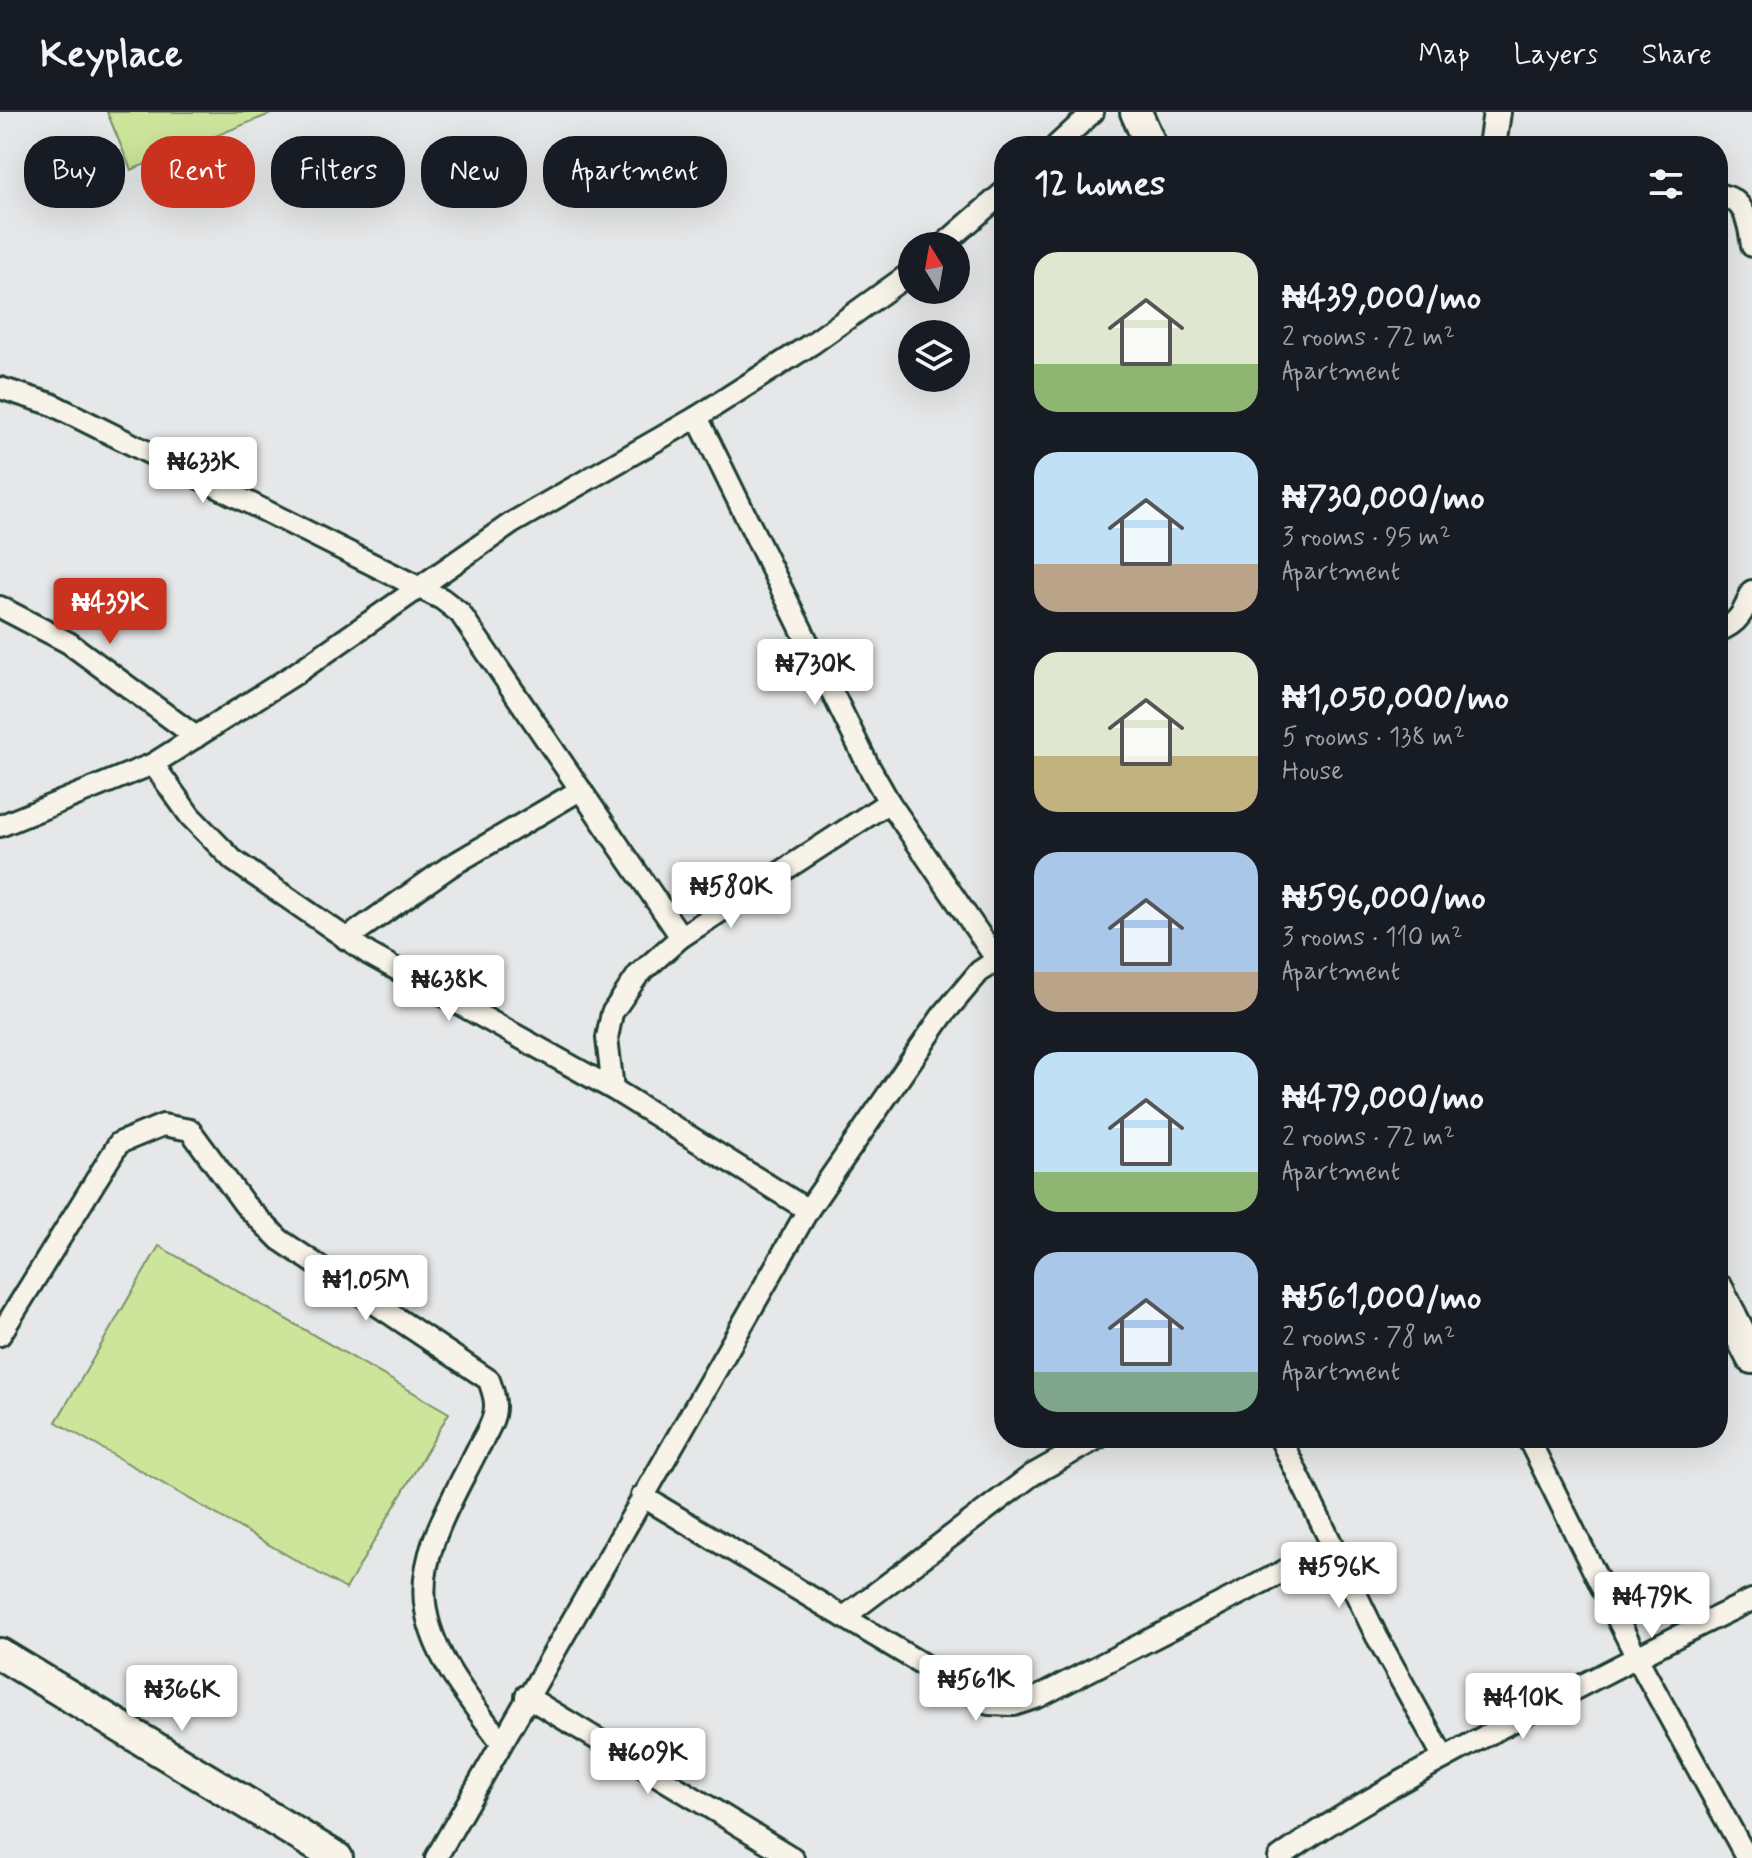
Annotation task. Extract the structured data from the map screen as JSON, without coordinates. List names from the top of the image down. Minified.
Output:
{"north":"top","page":{"header":"Keyplace","nav":["Map","Layers","Share"],"chip":["Buy","Rent","Filters","New","Apartment"],"heading":"12 homes","list":[{"name":"₦439,000/mo","note":"2 rooms · 72 m² · Apartment"},{"name":"₦730,000/mo","note":"3 rooms · 95 m² · Apartment"},{"name":"₦1,050,000/mo","note":"5 rooms · 138 m² · House"},{"name":"₦596,000/mo","note":"3 rooms · 110 m² · Apartment"},{"name":"₦479,000/mo","note":"2 rooms · 72 m² · Apartment"},{"name":"₦561,000/mo","note":"2 rooms · 78 m² · Apartment"}],"price":["₦633K","₦439K","₦730K","₦580K","₦638K","₦1.05M","₦596K","₦479K","₦561K","₦366K","₦410K","₦609K"]}}
